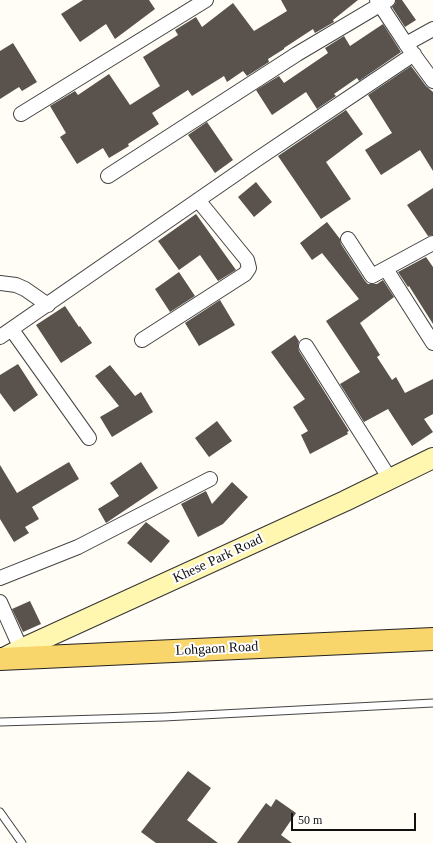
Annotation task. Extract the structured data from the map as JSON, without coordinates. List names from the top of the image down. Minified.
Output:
{"streets":{"main road":["Lohgaon Road"],"street":["Khese Park Road"]},"crossings":[["Khese Park Road","Lohgaon Road"]],"scale_bar":"50 m"}
